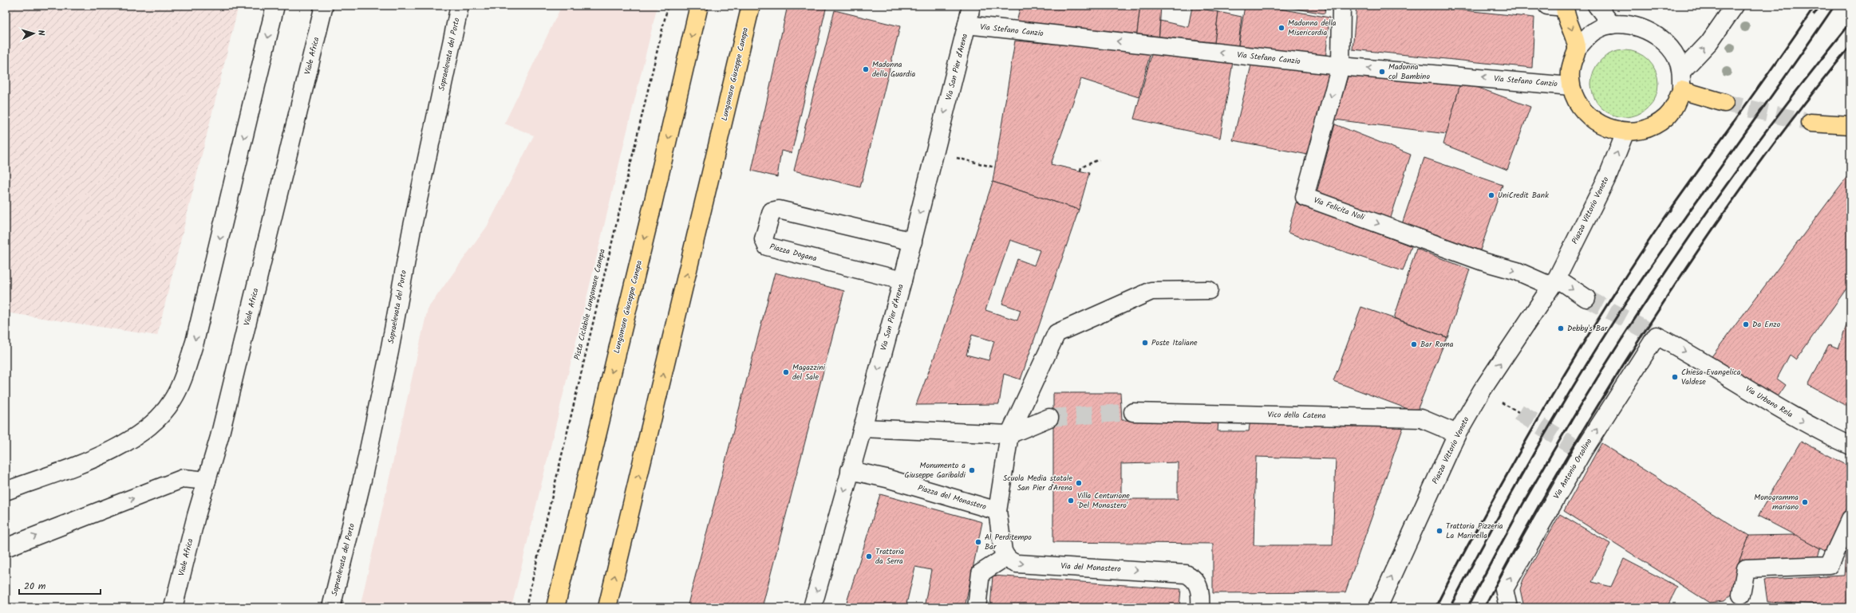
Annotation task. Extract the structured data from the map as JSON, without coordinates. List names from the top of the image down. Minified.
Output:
{"streets":{"main road":["Lungomare Giuseppe Canepa"],"street":["Via Stefano Canzio","Sopraelevata del Porto","Viale Africa","Via San Pier d'Arena","Via Felicita Noli","Piazza Vittorio Veneto","Piazza Dogana","Via Urbano Rela","Vico della Catena","Via Antonio Orsolino","Piazza del Monastero","Via del Monastero"],"path":["Pista Ciclabile Lungomare Canepa"]},"crossings":[["Via Stefano Canzio","Via San Pier d'Arena"],["Via Stefano Canzio","Via Felicita Noli"],["Via Stefano Canzio","Piazza Vittorio Veneto"],["Via San Pier d'Arena","Piazza Dogana"],["Via San Pier d'Arena","Piazza del Monastero"],["Via Felicita Noli","Piazza Vittorio Veneto"],["Piazza Vittorio Veneto","Vico della Catena"],["Via Urbano Rela","Via Antonio Orsolino"]],"one_way":["Via Stefano Canzio","Via San Pier d'Arena","Piazza Vittorio Veneto","Via Urbano Rela","Via Antonio Orsolino","Via del Monastero"],"places":["Madonna della Misericordia","Madonna della Guardia","Madonna col Bambino","UniCredit Bank","Da Enzo","Debby's Bar","Poste Italiane","Bar Roma","Magazzini del Sale","Chiesa Evangelica Valdese","Monumento a Giuseppe Garibaldi","Scuola Media statale San Pier d'Arena","Villa Centurione 'Del Monastero'","Monogramma mariano","Trattoria Pizzeria La Marinella","Al Perditempo Bar","Trattoria da Serra"],"scale_bar":"20 m","north":"right"}
